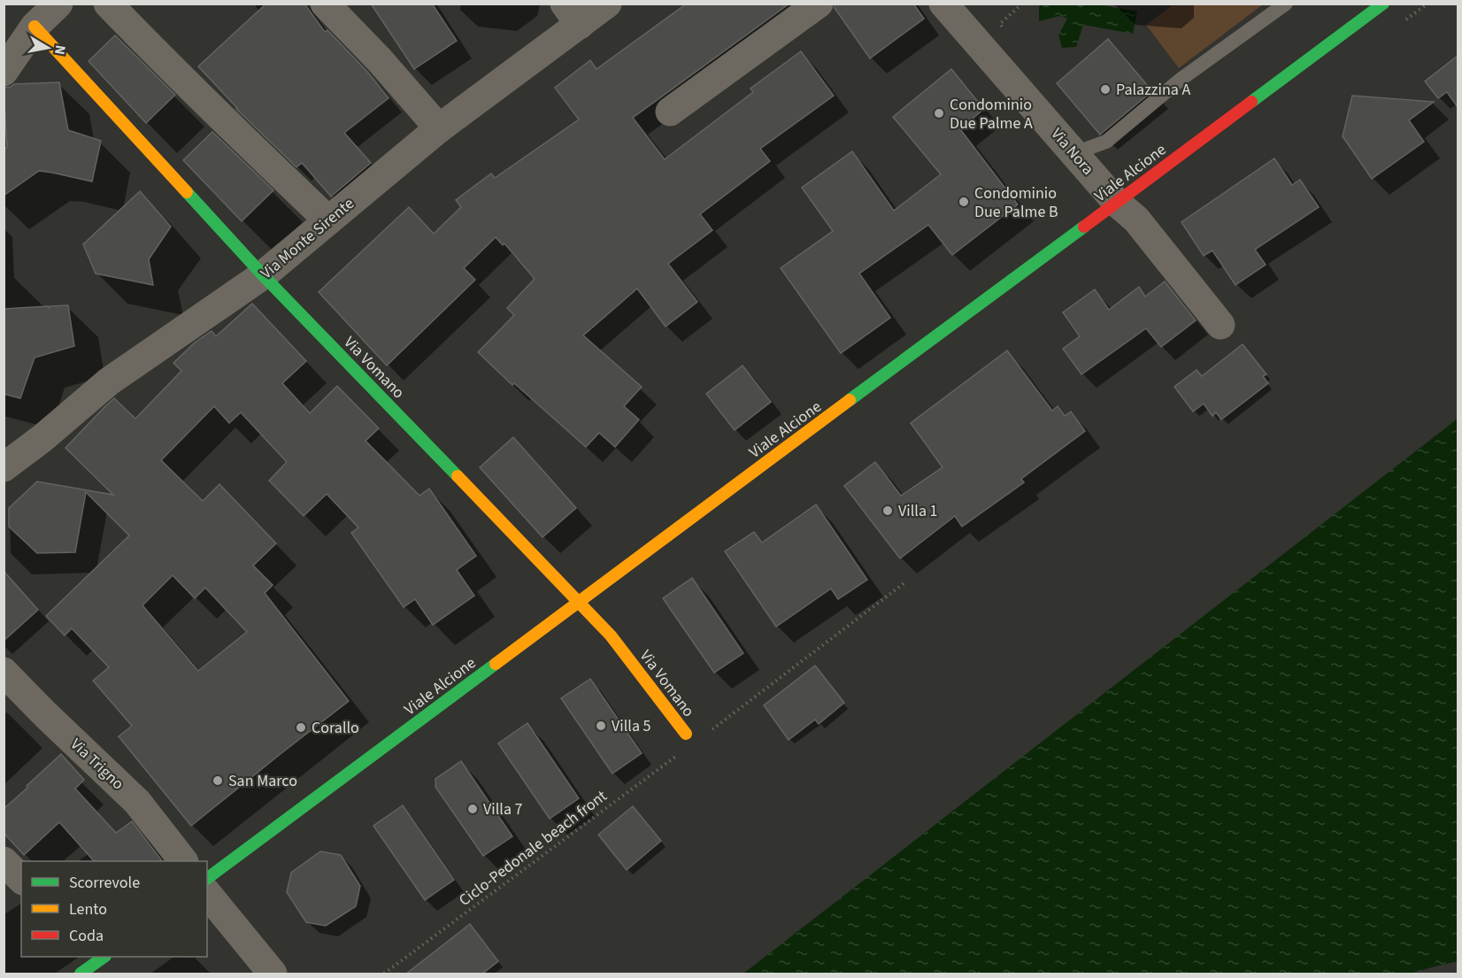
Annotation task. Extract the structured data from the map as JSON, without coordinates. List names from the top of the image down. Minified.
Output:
{"streets":{"street":["Via Nora","Viale Alcione","Via Monte Sirente","Via Vomano","Via Trigno"],"path":["Ciclo-Pedonale beach front"]},"crossings":[["Via Nora","Viale Alcione"],["Viale Alcione","Via Vomano"],["Via Monte Sirente","Via Vomano"]],"places":["Palazzina A","Condominio Due Palme A","Condominio Due Palme B","Villa 1","Villa 5","Corallo","San Marco","Villa 7"],"legend":["Scorrevole","Lento","Coda"],"north":"right"}
